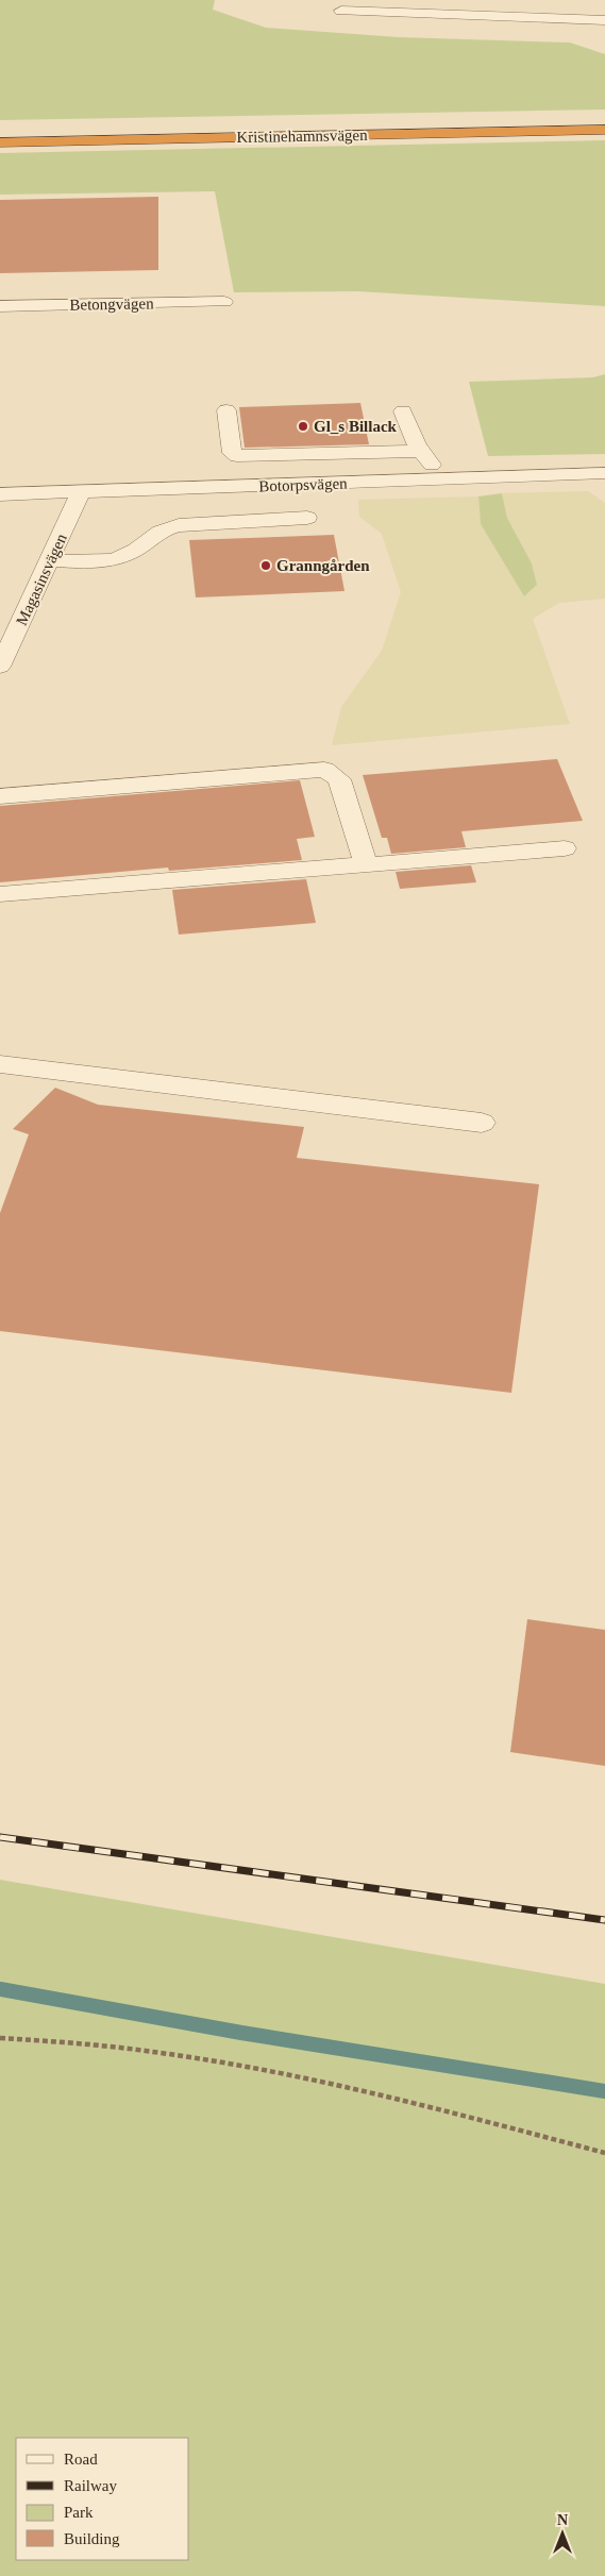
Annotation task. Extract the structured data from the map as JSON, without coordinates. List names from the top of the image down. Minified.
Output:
{"streets":{"highway":["Kristinehamnsvägen"],"street":["Betongvägen","Botorpsvägen","Magasinsvägen"]},"crossings":[["Botorpsvägen","Magasinsvägen"]],"places":["Gl_s Billack","Granngården"],"legend":["Road","Railway","Park","Building"],"north":"top"}
